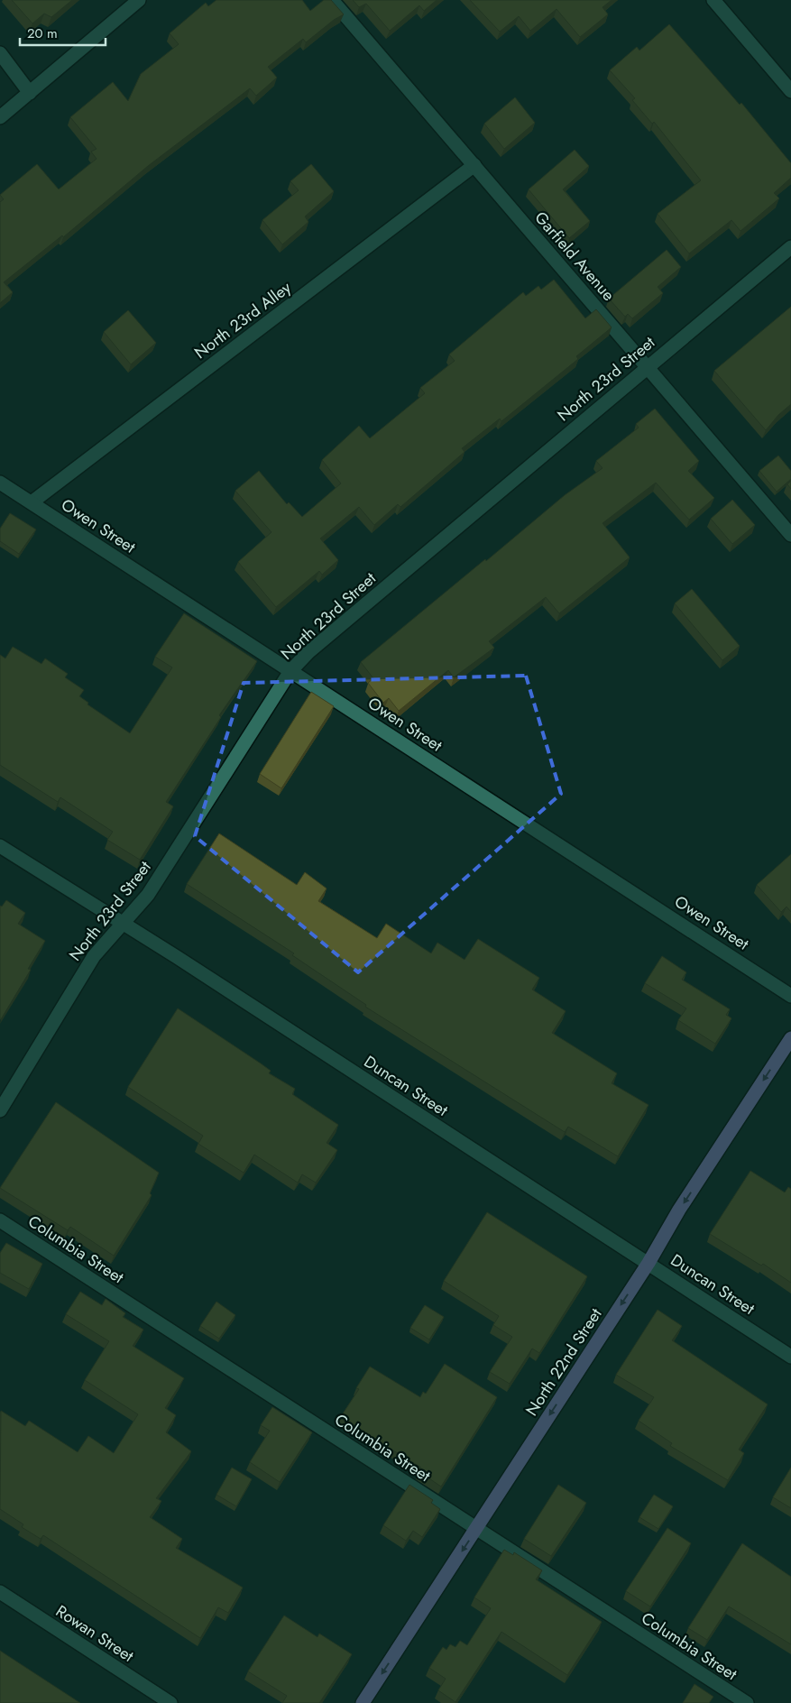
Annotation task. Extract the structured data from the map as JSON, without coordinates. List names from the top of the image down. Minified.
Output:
{"streets":{"main road":["North 22nd Street"],"street":["Garfield Avenue","North 23rd Alley","North 23rd Street","Owen Street","Duncan Street","Columbia Street","Rowan Street"]},"crossings":[["Garfield Avenue","North 23rd Alley"],["Garfield Avenue","North 23rd Street"],["North 23rd Alley","Owen Street"],["North 23rd Street","Owen Street"],["North 23rd Street","Duncan Street"],["Duncan Street","North 22nd Street"],["Columbia Street","North 22nd Street"]],"one_way":["North 22nd Street"],"scale_bar":"20 m"}
